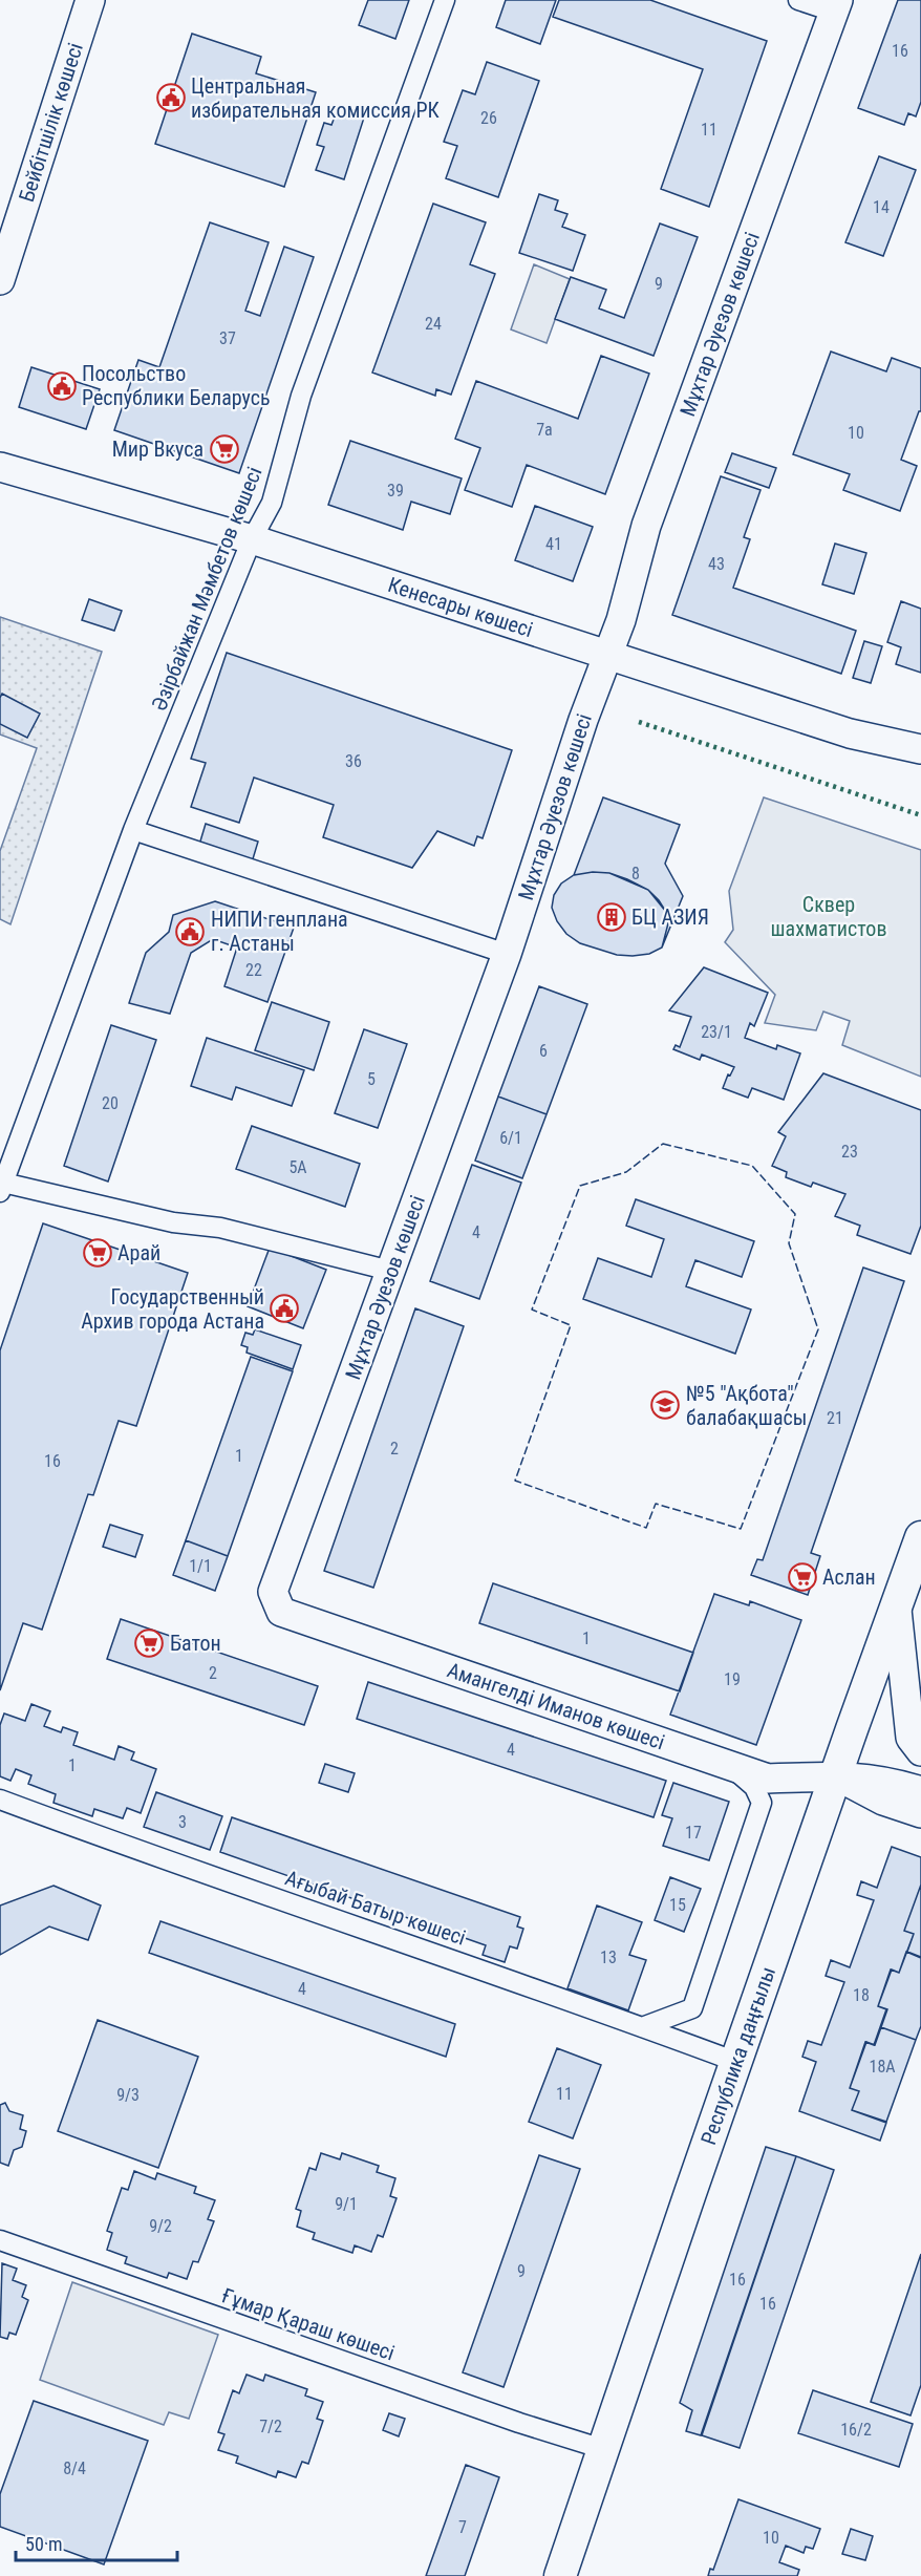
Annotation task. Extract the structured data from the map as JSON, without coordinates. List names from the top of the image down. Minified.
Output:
{"streets":{"main road":["Республика даңғылы"],"street":["Бейбітшілік көшесі","Мұхтар Әуезов көшесі","Әзірбайжан Мәмбетов көшесі","Кенесары көшесі","Амангелді Иманов көшесі","Ағыбай Батыр көшесі","Ғұмар Қараш көшесі"]},"crossings":[["Мұхтар Әуезов көшесі","Кенесары көшесі"],["Мұхтар Әуезов көшесі","Амангелді Иманов көшесі"],["Әзірбайжан Мәмбетов көшесі","Кенесары көшесі"],["Амангелді Иманов көшесі","Республика даңғылы"],["Ағыбай Батыр көшесі","Республика даңғылы"],["Республика даңғылы","Ғұмар Қараш көшесі"]],"parks":["Сквер шахматистов"],"places":{"public building":["Центральная избирательная комиссия РК","Посольство Республики Беларусь","НИПИ генплана г. Астаны","Государственный Архив города Астана"],"supermarket":["Мир Вкуса","Арай","Аслан","Батон"],"building":["БЦ АЗИЯ"],"school or university":["№5 \"Ақбота\" балабақшасы"]},"house_numbers":["16","26","11","14","9","24","37","7а","10","39","41","43","36","8","22","23/1","6","5","20","6/1","23","5А","4","21","2","1","16","1/1","1","2","19","4","1","3","17","15","13","4","18","18А","11","9/3","9/1","9/2","9","16","16","7/2","16/2","8/4","7","10"],"scale_bar":"50 m"}
